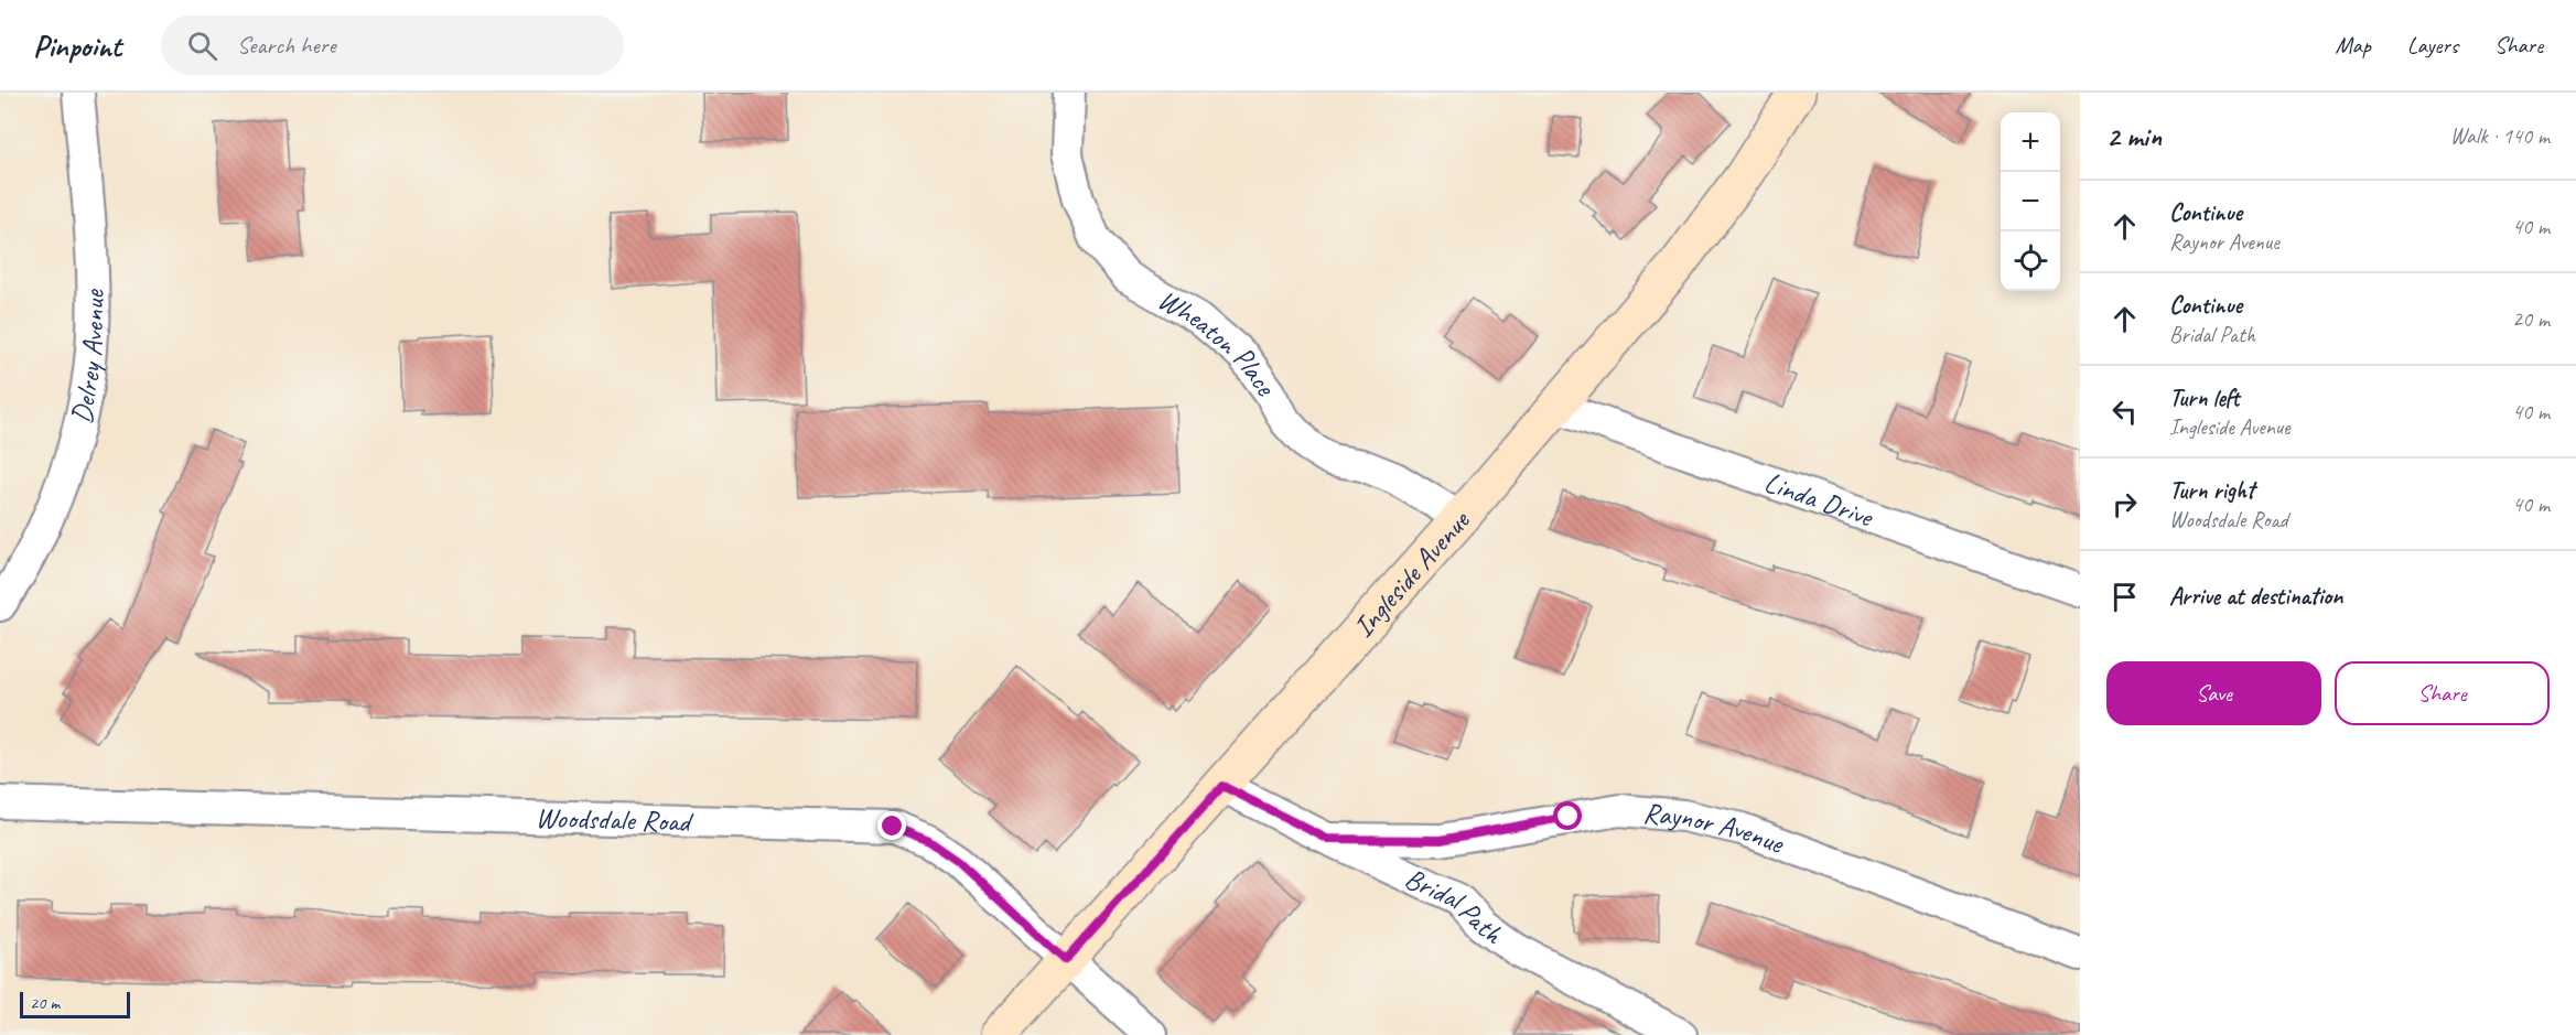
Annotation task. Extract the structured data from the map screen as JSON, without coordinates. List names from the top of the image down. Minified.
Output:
{"streets":{"main road":["Ingleside Avenue"],"street":["Wheaton Place","Delrey Avenue","Linda Drive","Woodsdale Road","Raynor Avenue","Bridal Path"]},"crossings":[["Wheaton Place","Ingleside Avenue"],["Linda Drive","Ingleside Avenue"],["Ingleside Avenue","Woodsdale Road"],["Ingleside Avenue","Bridal Path"],["Raynor Avenue","Bridal Path"]],"scale_bar":"20 m","page":{"header":"Pinpoint","search":"Search here","nav":["Map","Layers","Share"],"heading":["2 min","Walk · 140 m"],"map_buttons":["+","−"],"list":[["Continue","Raynor Avenue","40 m"],["Continue","Bridal Path","20 m"],["Turn left","Ingleside Avenue","40 m"],["Turn right","Woodsdale Road","40 m"],"Arrive at destination"],"buttons":["Save","Share"],"scale":"20 m"}}
